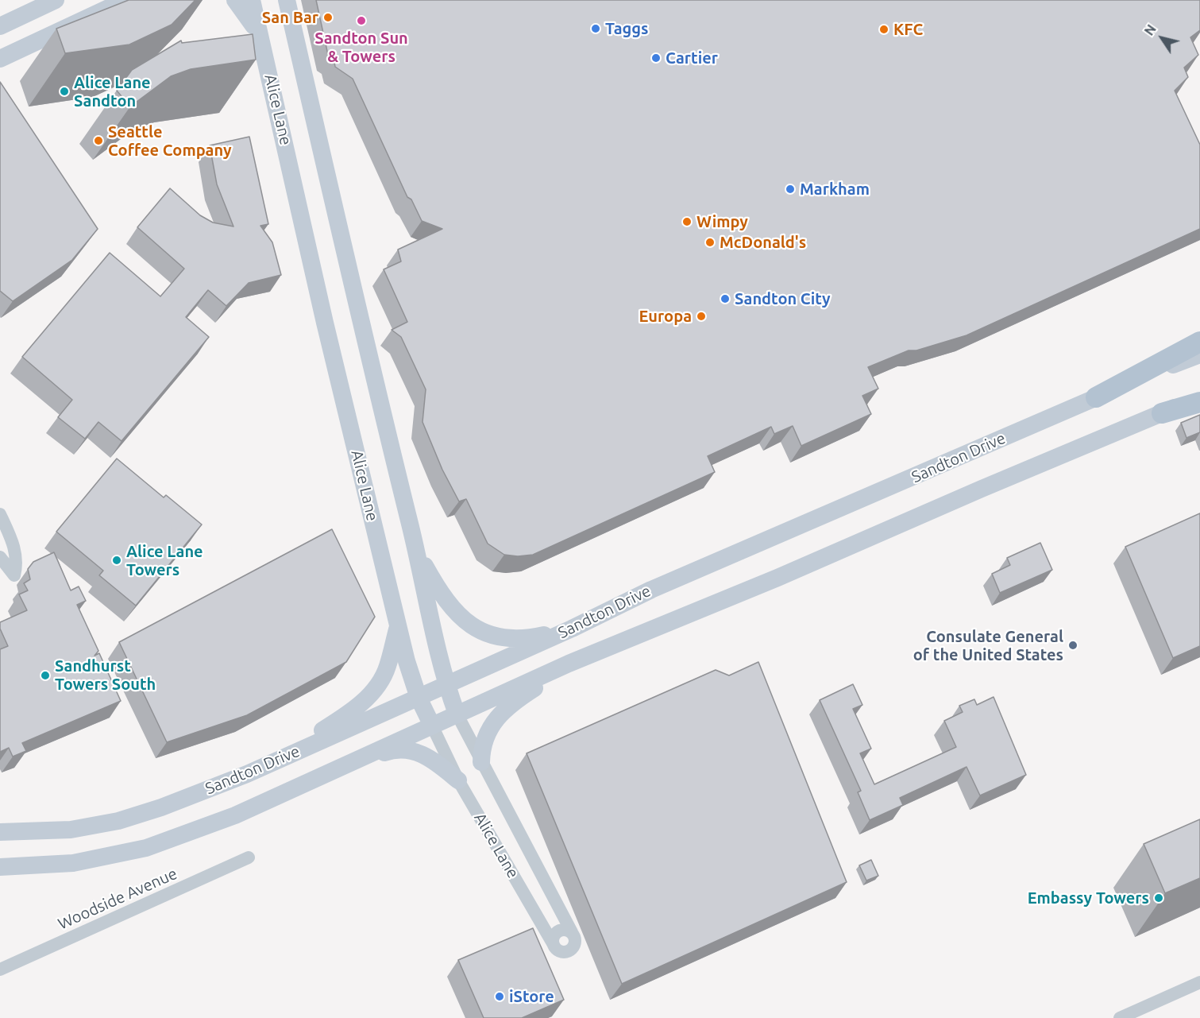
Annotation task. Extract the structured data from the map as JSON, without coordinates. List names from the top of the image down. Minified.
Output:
{"streets":{"main road":["Alice Lane","Sandton Drive"],"street":["Woodside Avenue"]},"crossings":[["Alice Lane","Sandton Drive"]],"places":["San Bar","Sandton Sun & Towers","Taggs","KFC","Cartier","Alice Lane Sandton","Seattle Coffee Company","Markham","Wimpy","McDonald's","Sandton City","Europa","Alice Lane Towers","Consulate General of the United States","Sandhurst Towers South","Embassy Towers","iStore"],"north":"top left"}
